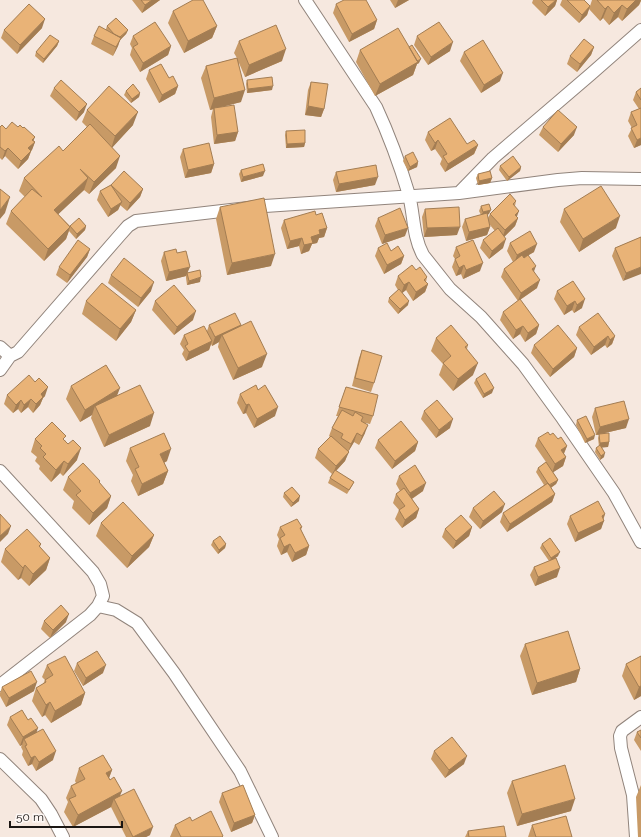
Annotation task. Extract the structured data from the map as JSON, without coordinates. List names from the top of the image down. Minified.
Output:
{"scale_bar":"50 m"}
